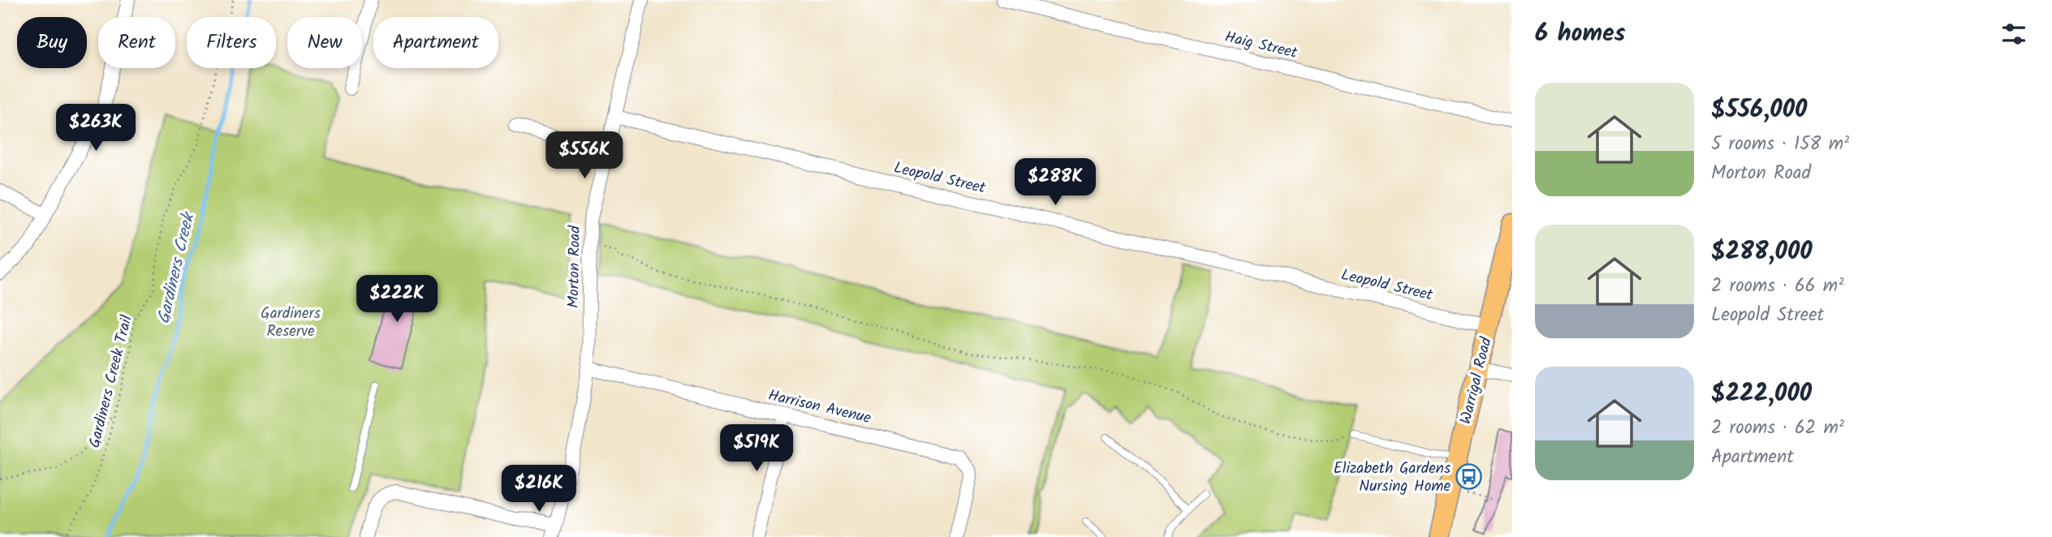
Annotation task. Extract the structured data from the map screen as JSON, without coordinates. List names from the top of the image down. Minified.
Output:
{"streets":{"highway":["Warrigal Road"],"street":["Haig Street","Leopold Street","Morton Road","Harrison Avenue"],"path":["Gardiners Creek Trail"]},"crossings":[["Leopold Street","Morton Road"],["Leopold Street","Warrigal Road"],["Morton Road","Harrison Avenue"]],"water":["Gardiners Creek"],"parks":["Gardiners Reserve"],"places":{"bus stop":["Elizabeth Gardens Nursing Home"]},"page":{"heading":"6 homes","chip":["Buy","Rent","Filters","New","Apartment"],"list":[{"name":"$556,000","note":"5 rooms · 158 m² · Morton Road"},{"name":"$288,000","note":"2 rooms · 66 m² · Leopold Street"},{"name":"$222,000","note":"2 rooms · 62 m² · Apartment"}],"price":["$263K","$556K","$288K","$222K","$519K","$216K"]}}
